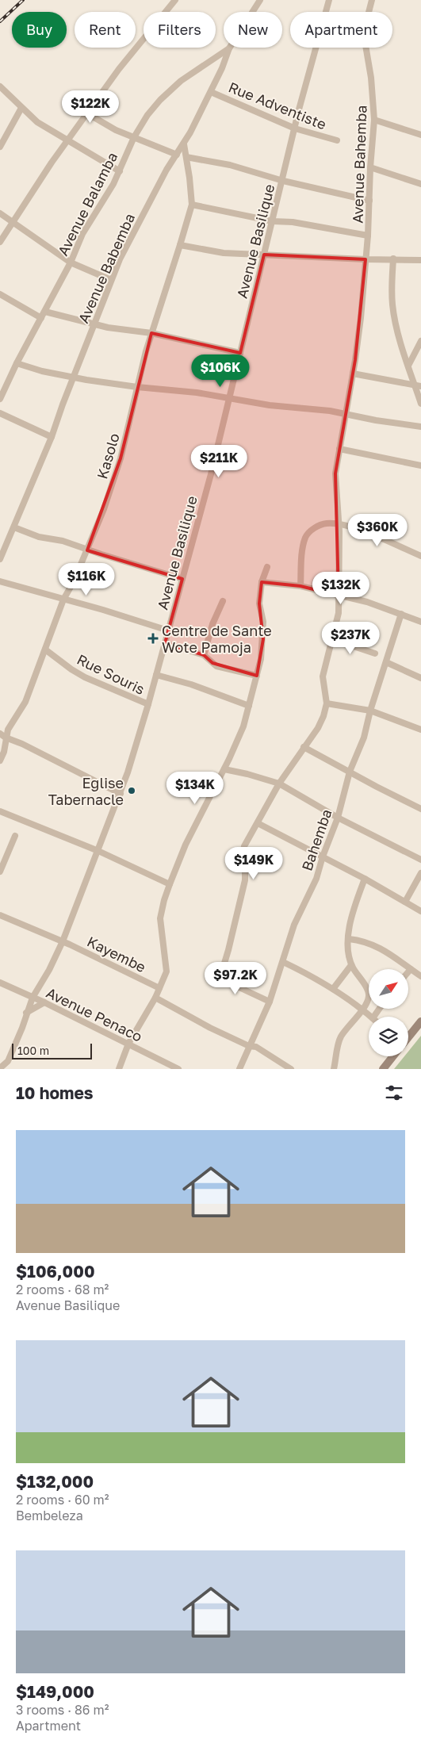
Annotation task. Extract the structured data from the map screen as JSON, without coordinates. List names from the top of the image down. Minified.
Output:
{"streets":{"street":["Rue Adventiste","Avenue Bahemba","Avenue Balamba","Avenue Basilique","Avenue Babemba","Kasolo","Rue Souris","Bahemba","Kayembe","Avenue Penaco"]},"crossings":[["Rue Adventiste","Avenue Basilique"],["Rue Adventiste","Avenue Babemba"],["Avenue Balamba","Avenue Babemba"],["Avenue Basilique","Rue Souris"],["Avenue Basilique","Kayembe"],["Avenue Basilique","Avenue Penaco"],["Avenue Babemba","Kasolo"],["Kasolo","Rue Souris"]],"places":{"health":["Centre de Sante Wote Pamoja"],"other":["Eglise Tabernacle"]},"scale_bar":"100 m","north":"top right","page":{"chip":["Buy","Rent","Filters","New","Apartment"],"price":["$122K","$106K","$211K","$360K","$116K","$132K","$237K","$134K","$149K","$97.2K"],"scale":"100 m","heading":"10 homes","list":[{"name":"$106,000","note":"2 rooms · 68 m² · Avenue Basilique"},{"name":"$132,000","note":"2 rooms · 60 m² · Bembeleza"},{"name":"$149,000","note":"3 rooms · 86 m² · Apartment"}]}}
